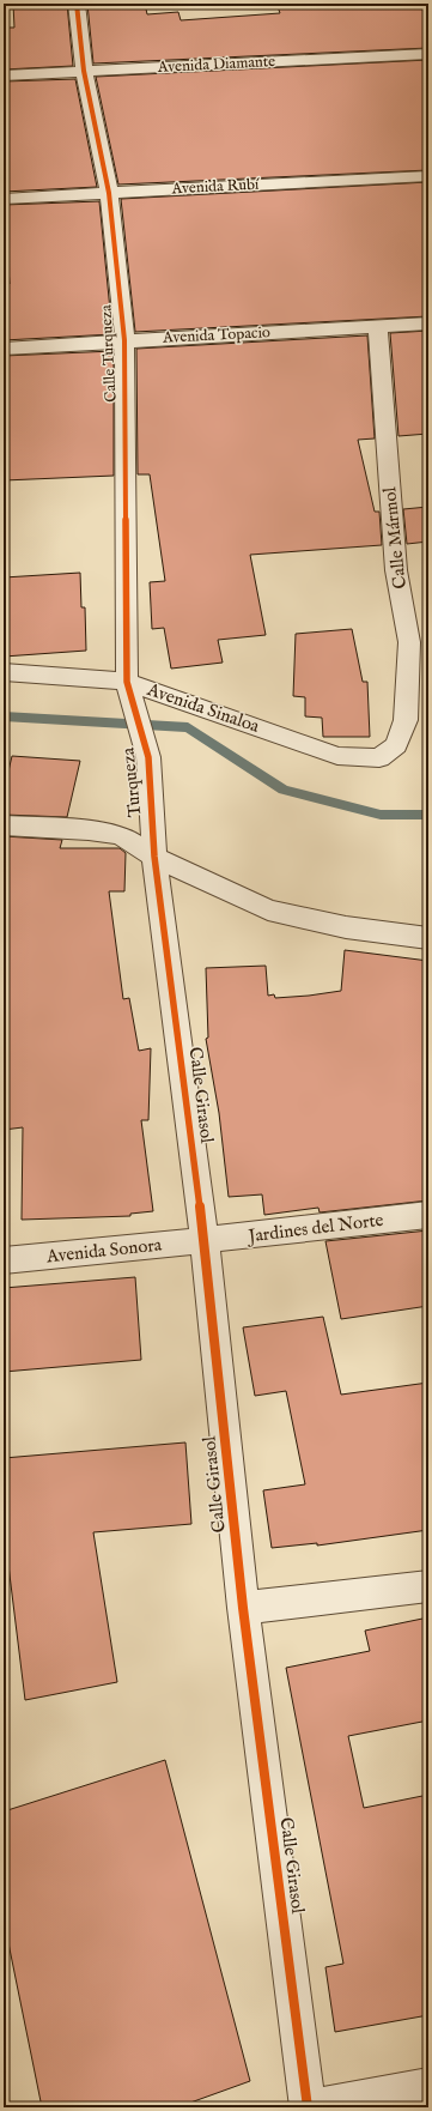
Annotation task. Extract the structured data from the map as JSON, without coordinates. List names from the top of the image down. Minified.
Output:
{"streets":{"street":["Avenida Diamante","Avenida Rubí","Avenida Topacio","Calle Turqueza","Calle Mármol","Avenida Sinaloa","Turqueza","Calle Girasol","Jardines del Norte","Avenida Sonora"]},"crossings":[["Avenida Diamante","Calle Turqueza"],["Avenida Rubí","Calle Turqueza"],["Avenida Topacio","Calle Turqueza"],["Avenida Topacio","Calle Mármol"],["Calle Turqueza","Avenida Sinaloa"],["Calle Turqueza","Turqueza"],["Calle Mármol","Avenida Sinaloa"],["Turqueza","Calle Girasol"],["Calle Girasol","Jardines del Norte"],["Calle Girasol","Avenida Sonora"],["Jardines del Norte","Avenida Sonora"]]}
